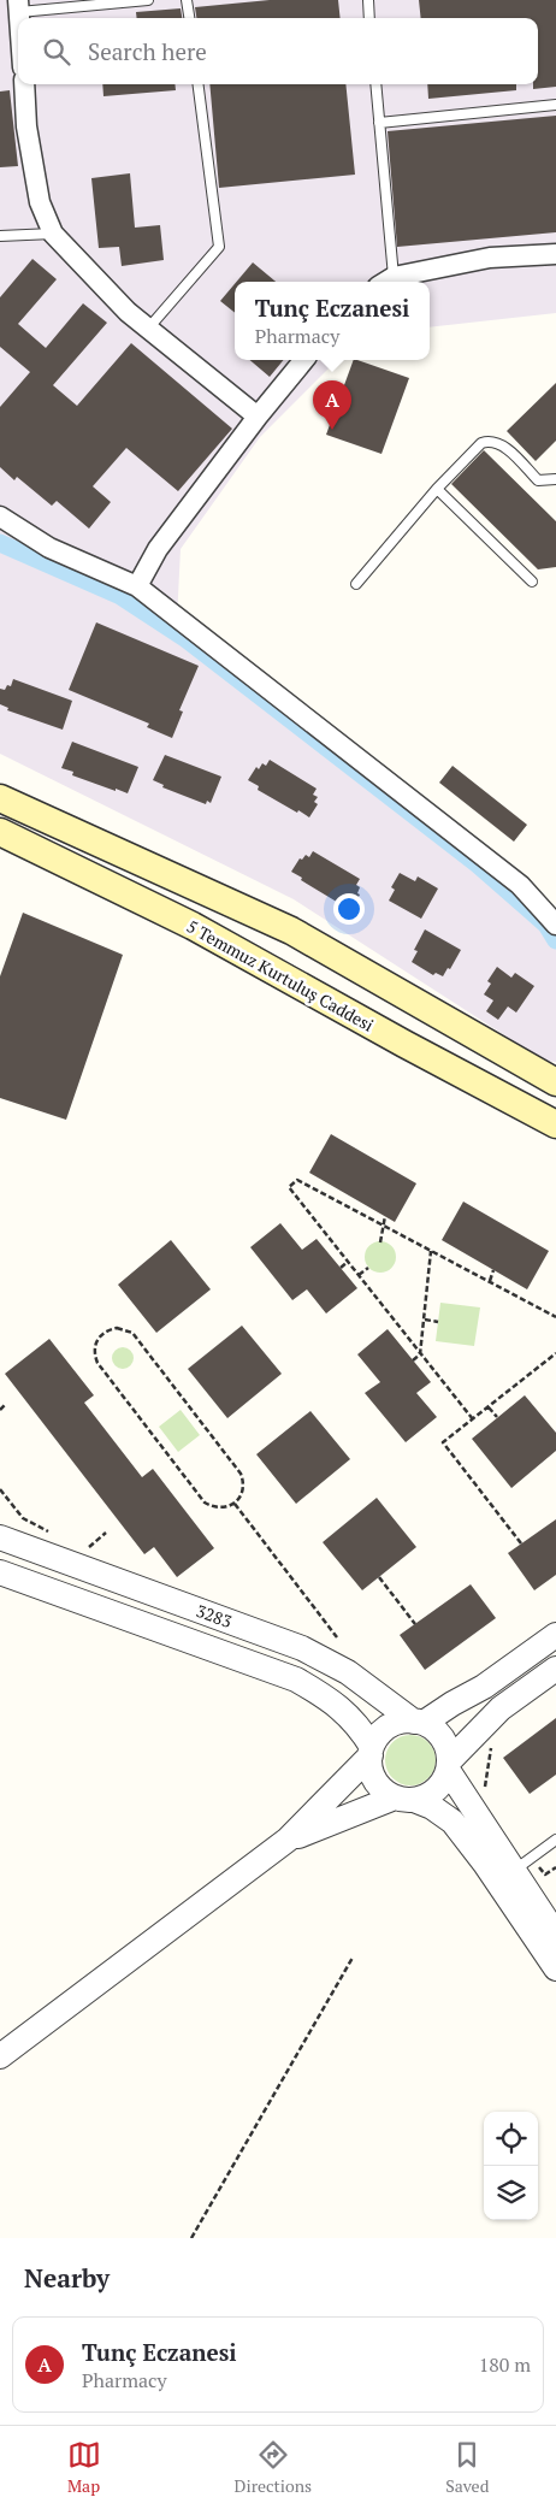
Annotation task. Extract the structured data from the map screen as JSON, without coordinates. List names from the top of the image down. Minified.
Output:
{"streets":{"main road":["5 Temmuz Kurtuluş Caddesi"],"street":["3283"]},"page":{"search":"Search here","popup":["Tunç Eczanesi","Pharmacy"],"pins":"A","heading":"Nearby","list":[{"mark":"A","name":"Tunç Eczanesi","note":"Pharmacy","value":"180 m"}],"nav":["Map","Directions","Saved"]}}
